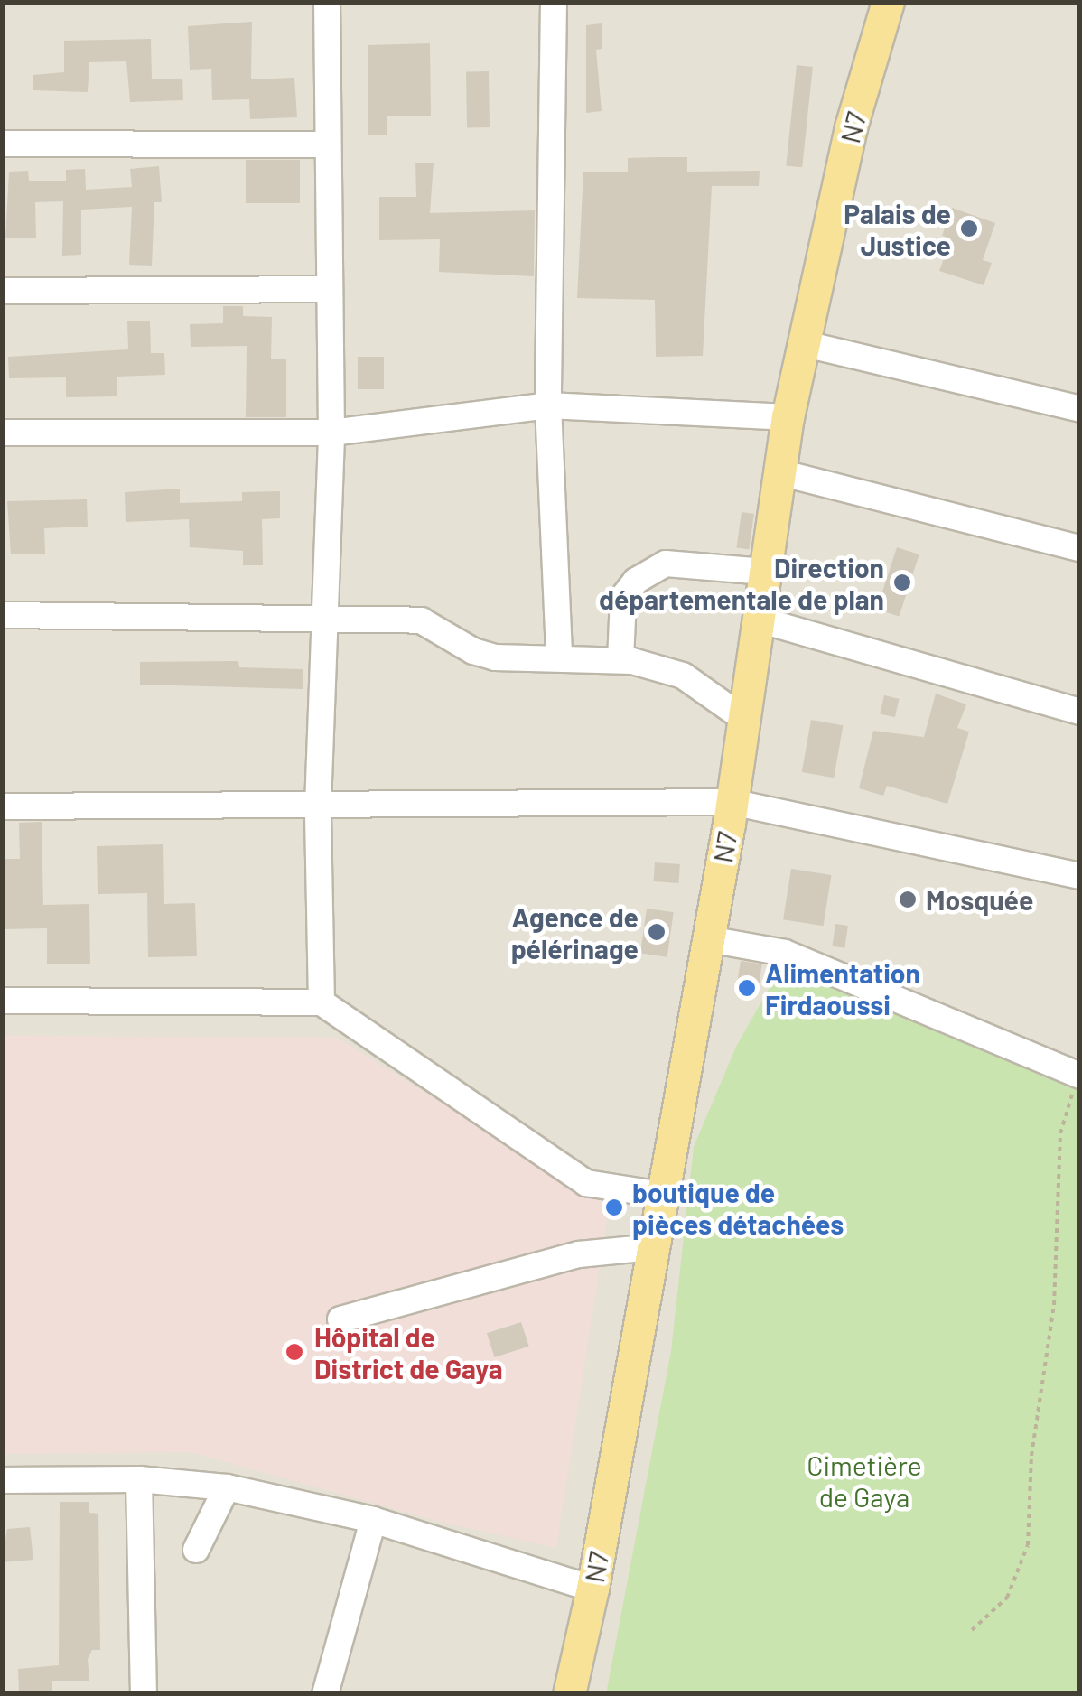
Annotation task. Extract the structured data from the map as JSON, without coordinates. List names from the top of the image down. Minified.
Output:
{"streets":{"main road":["N7"]},"parks":["Cimetière de Gaya"],"places":["Palais de Justice","Direction départementale de plan","Mosquée","Agence de pélérinage","Alimentation Firdaoussi","boutique de pièces détachées","Hôpital de District de Gaya"]}
